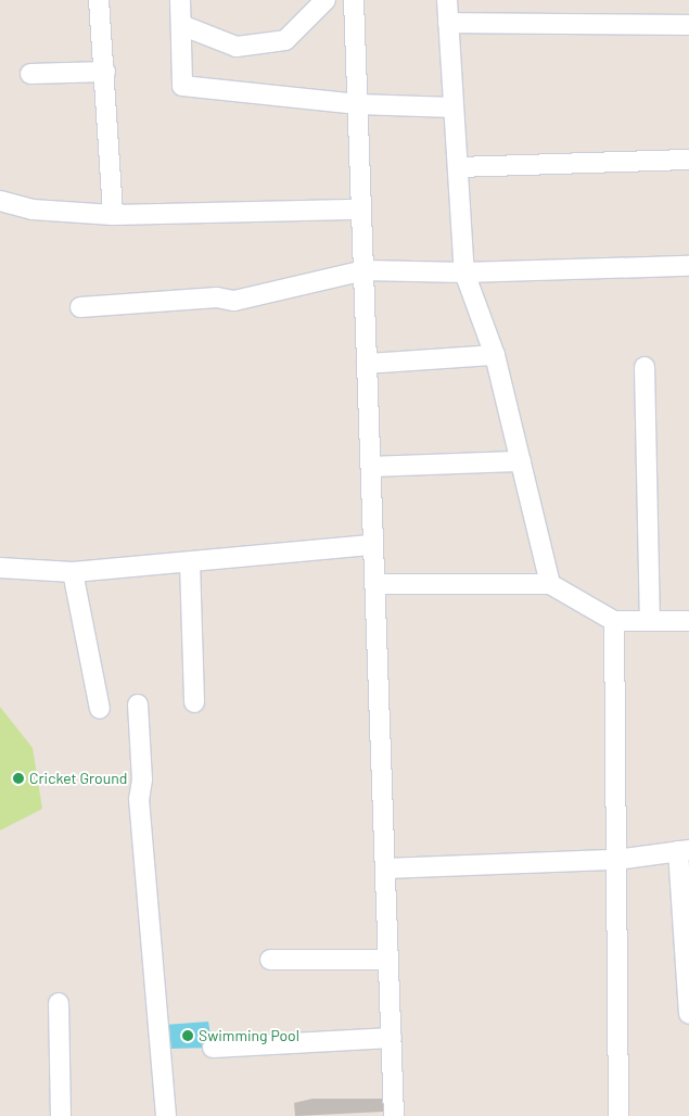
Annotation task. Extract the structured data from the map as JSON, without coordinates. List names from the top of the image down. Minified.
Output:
{"places":["Cricket Ground","Swimming Pool"]}
